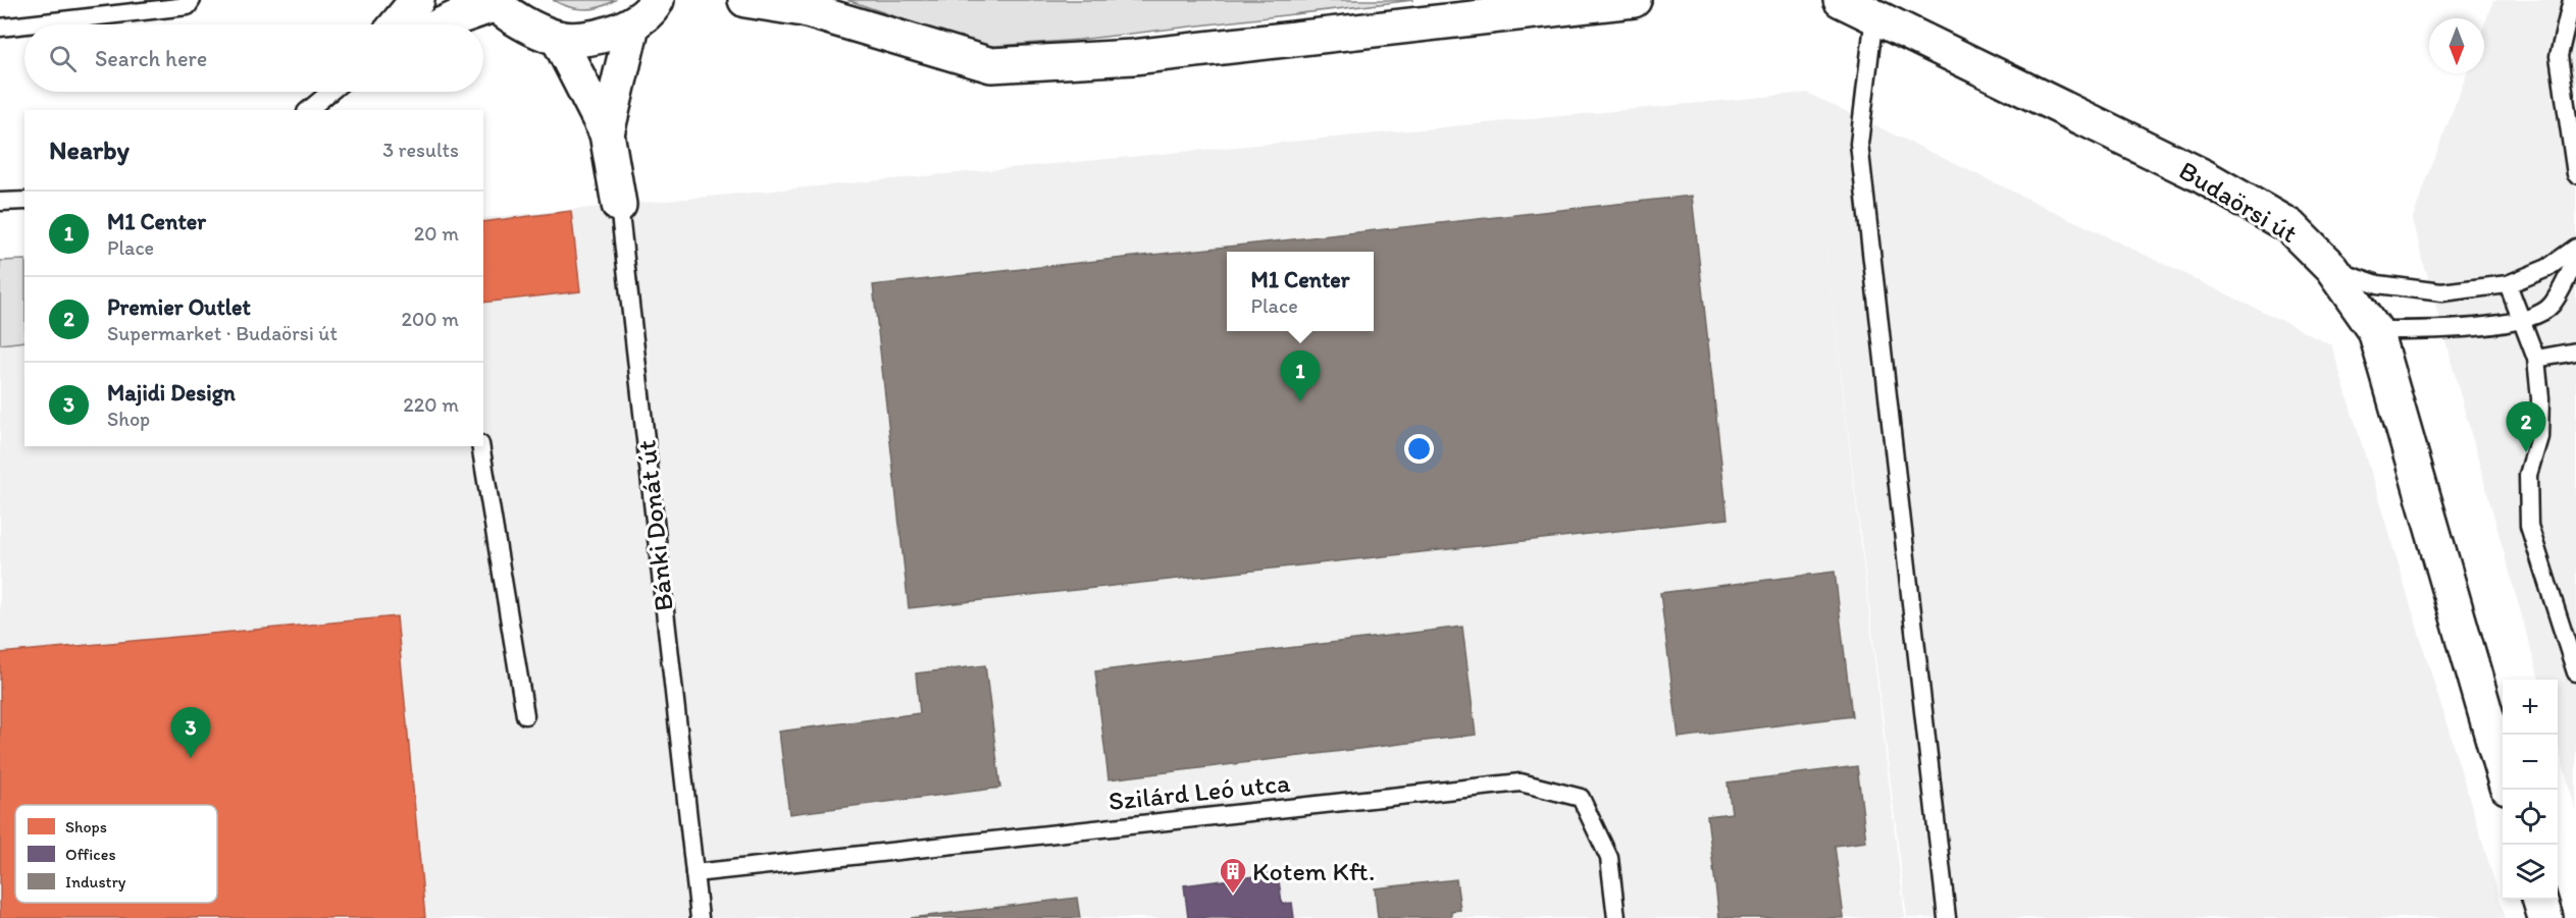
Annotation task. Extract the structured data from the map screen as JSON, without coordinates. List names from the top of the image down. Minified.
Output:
{"streets":{"street":["Budaörsi út","Bánki Donát út"],"lane":["Szilárd Leó utca"]},"crossings":[["Bánki Donát út","Szilárd Leó utca"]],"places":{"building":["Kotem Kft."]},"legend":["Shops","Offices","Industry"],"north":"bottom","page":{"search":"Search here","heading":["Nearby","3 results"],"list":[{"mark":"1","name":"M1 Center","note":"Place","value":"20 m"},{"mark":"2","name":"Premier Outlet","note":"Supermarket · Budaörsi út","value":"200 m"},{"mark":"3","name":"Majidi Design","note":"Shop","value":"220 m"}],"popup":["M1 Center","Place"],"pins":["1","2","3"],"map_buttons":["+","−"]}}
